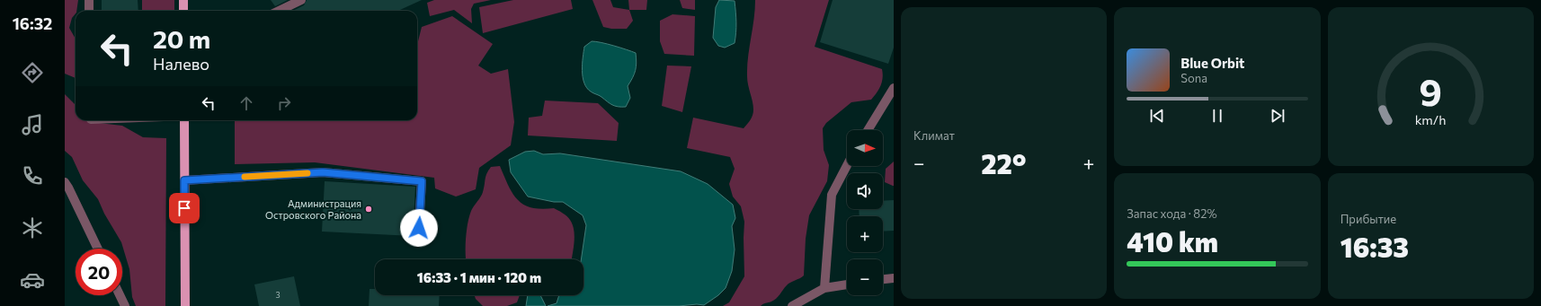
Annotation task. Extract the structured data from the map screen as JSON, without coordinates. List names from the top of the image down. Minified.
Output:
{"places":["Администрация Островского Района"],"house_numbers":["3"],"north":"right","page":{"tabs":"16:32","tile":["Климат",["Запас хода · 82%","410 km"],["Прибытие","16:33"]],"turn":["20 m","Налево"],"song":["Blue Orbit","Sona"],"map_buttons":["+","−"],"heat":["−","22°","+"],"limit":"20","trip":"16:33 · 1 мин · 120 m","gauge":["9","km/h"]}}
